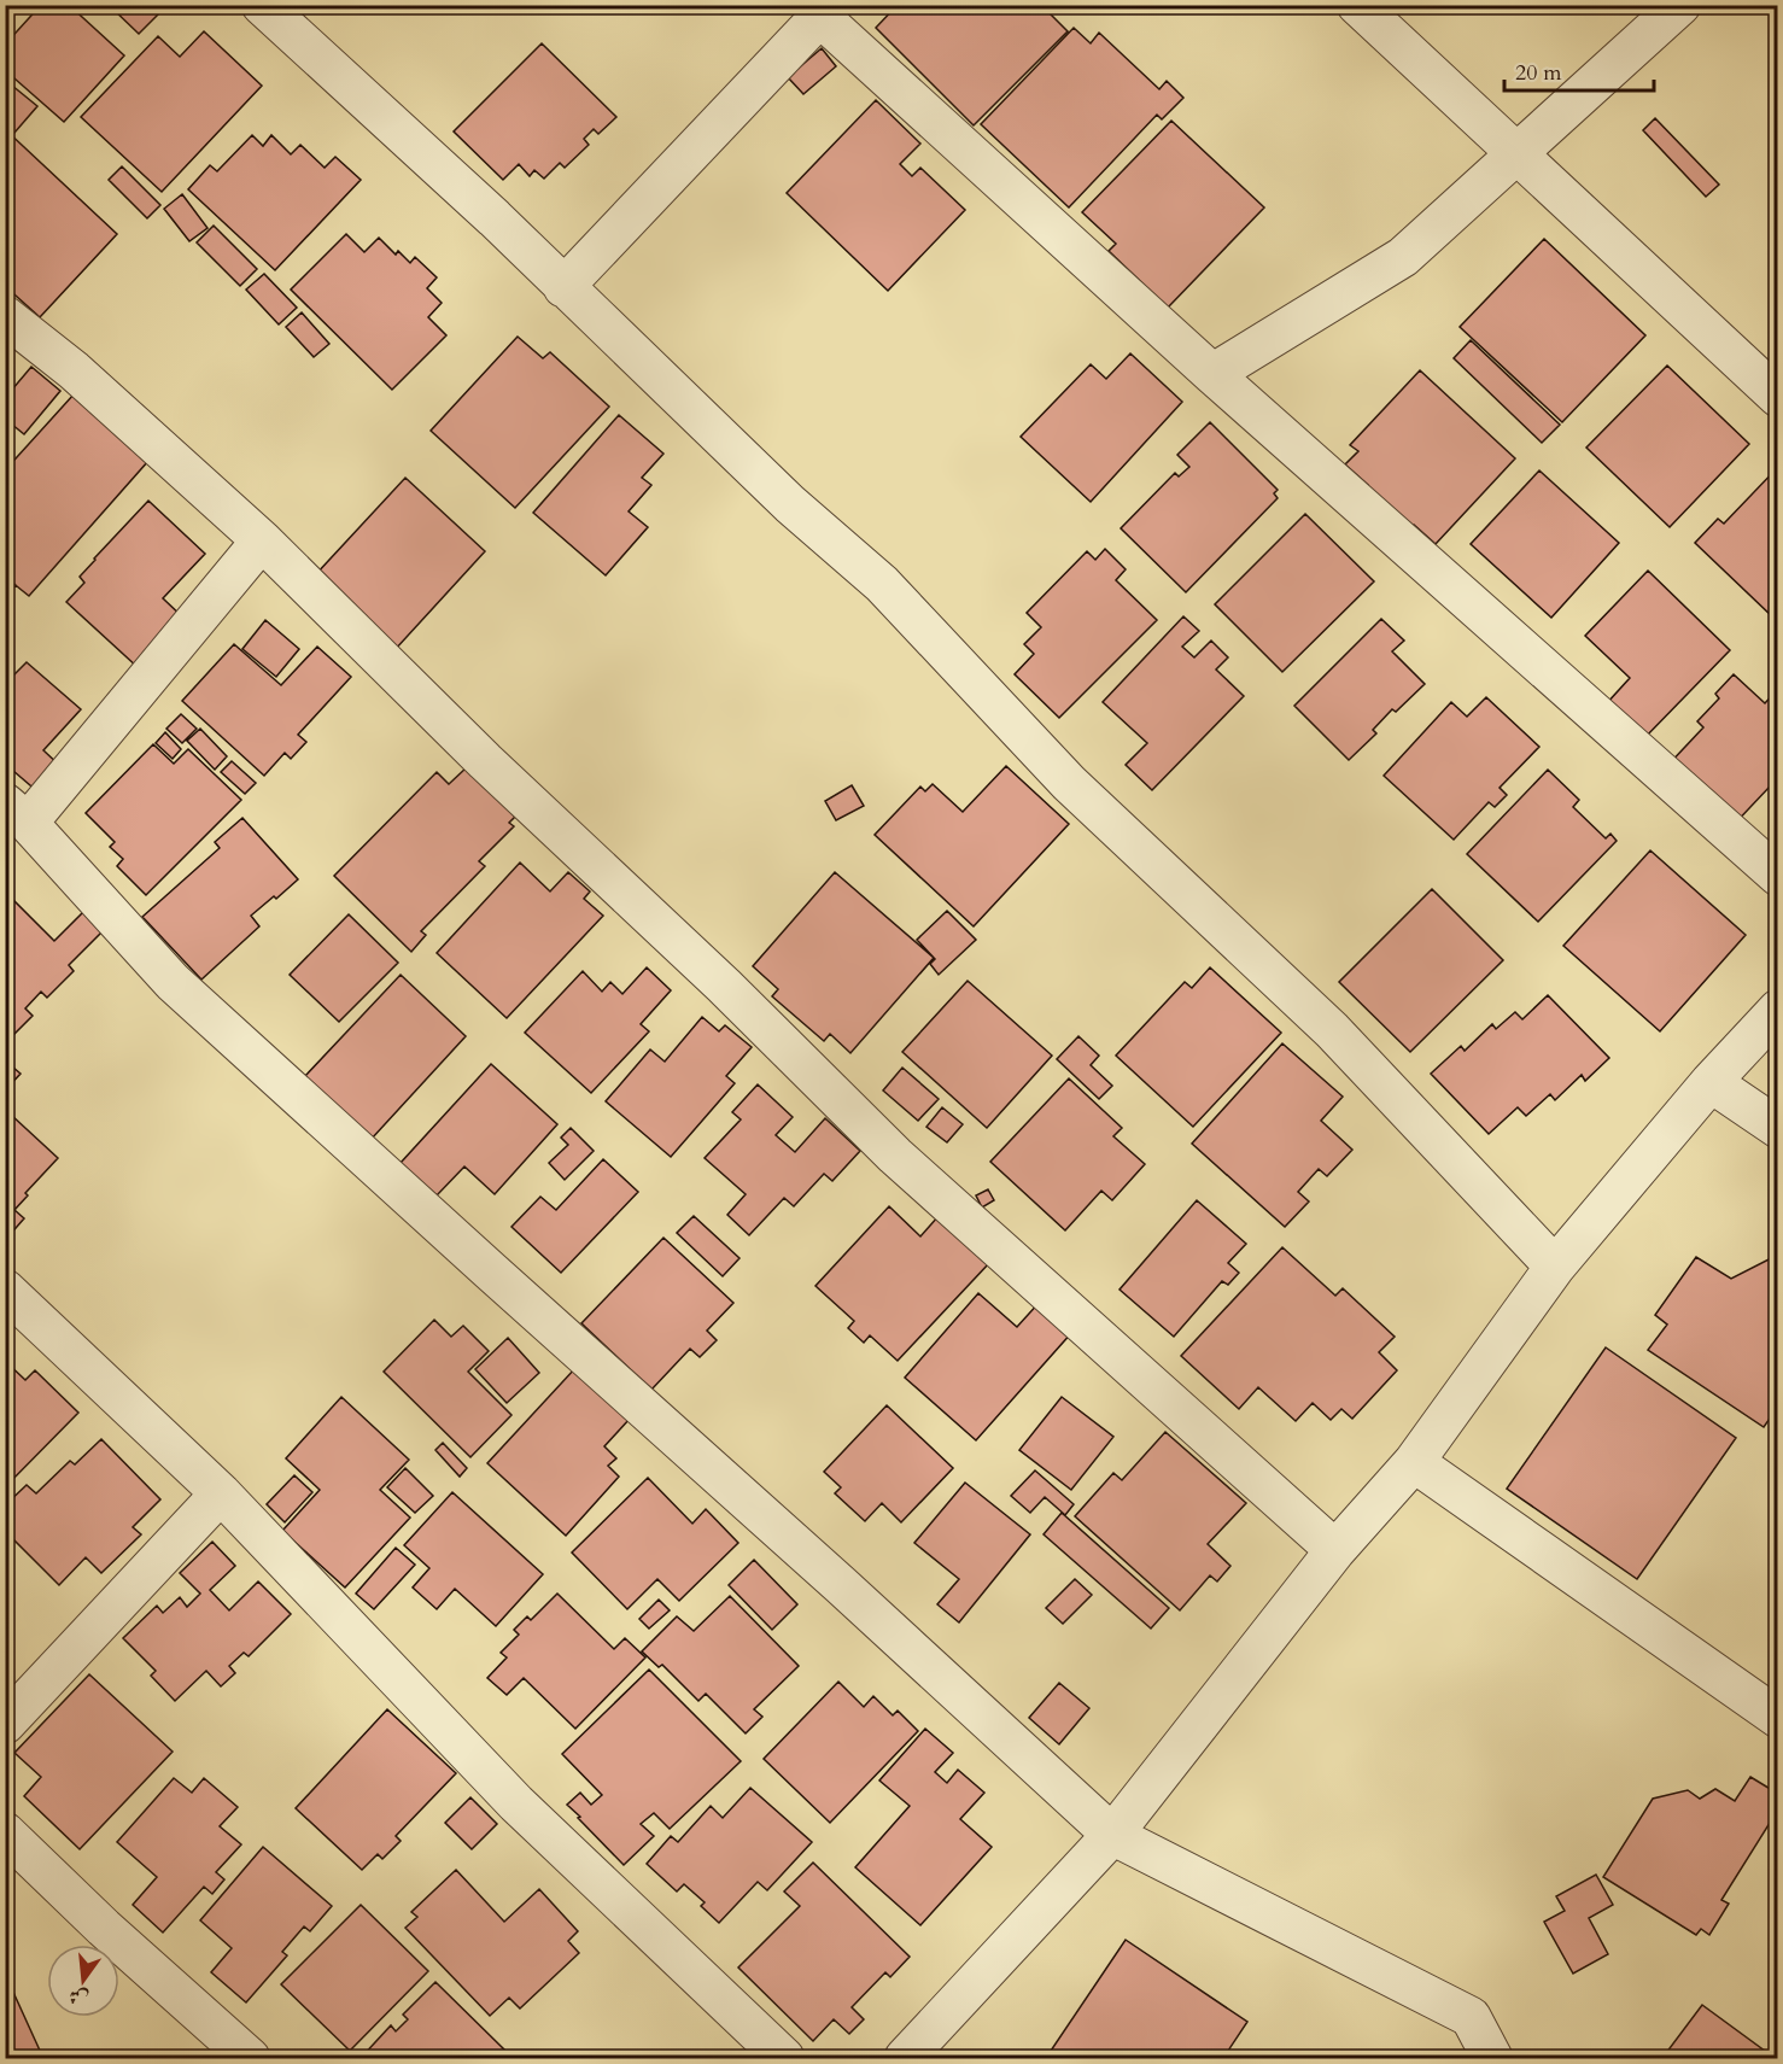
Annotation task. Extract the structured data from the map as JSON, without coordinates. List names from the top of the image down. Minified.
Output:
{"scale_bar":"20 m","north":"bottom"}
